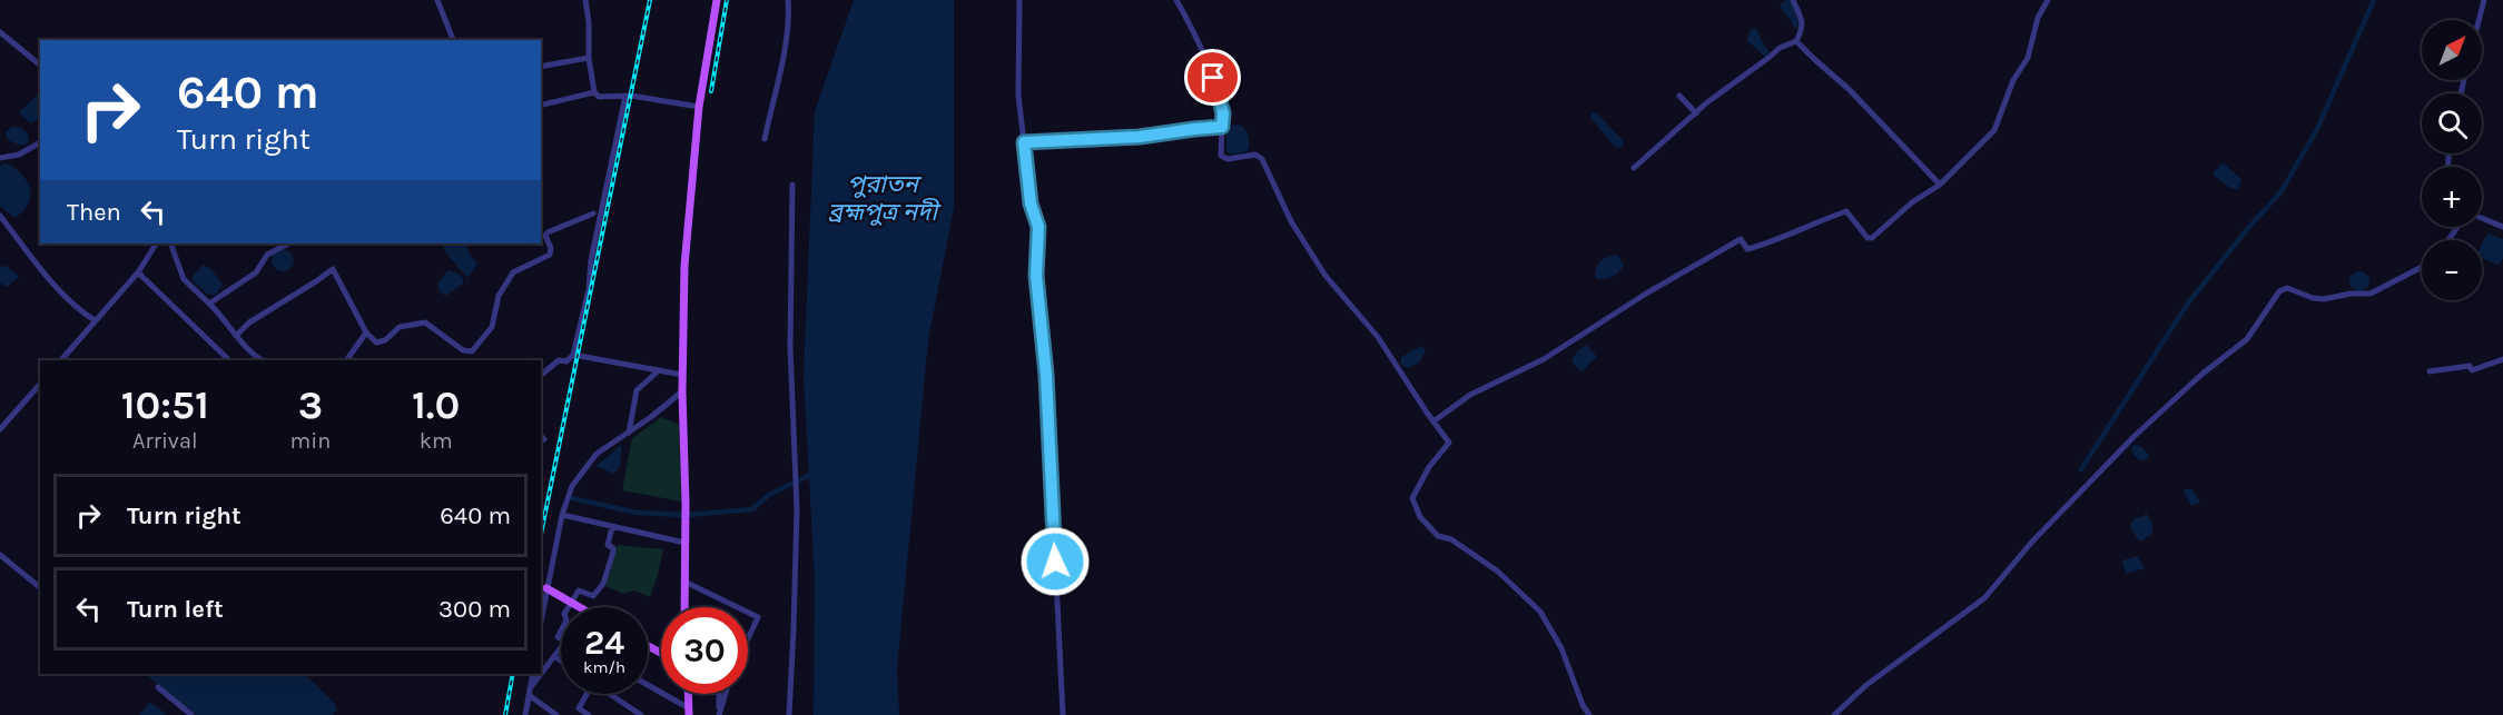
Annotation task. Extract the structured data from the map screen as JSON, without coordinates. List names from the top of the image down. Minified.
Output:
{"water":["পুরাতন ব্রহ্মপুত্র নদী"],"north":"top right","page":{"map_buttons":["+","−"],"turn":["640 m","Turn right"],"then":"Then","eta":["10:51","Arrival","3","min","1.0","km"],"list":[{"name":"Turn right","value":"640 m"},{"name":"Turn left","value":"300 m"}],"speed":"24 km/h","limit":"30"}}
